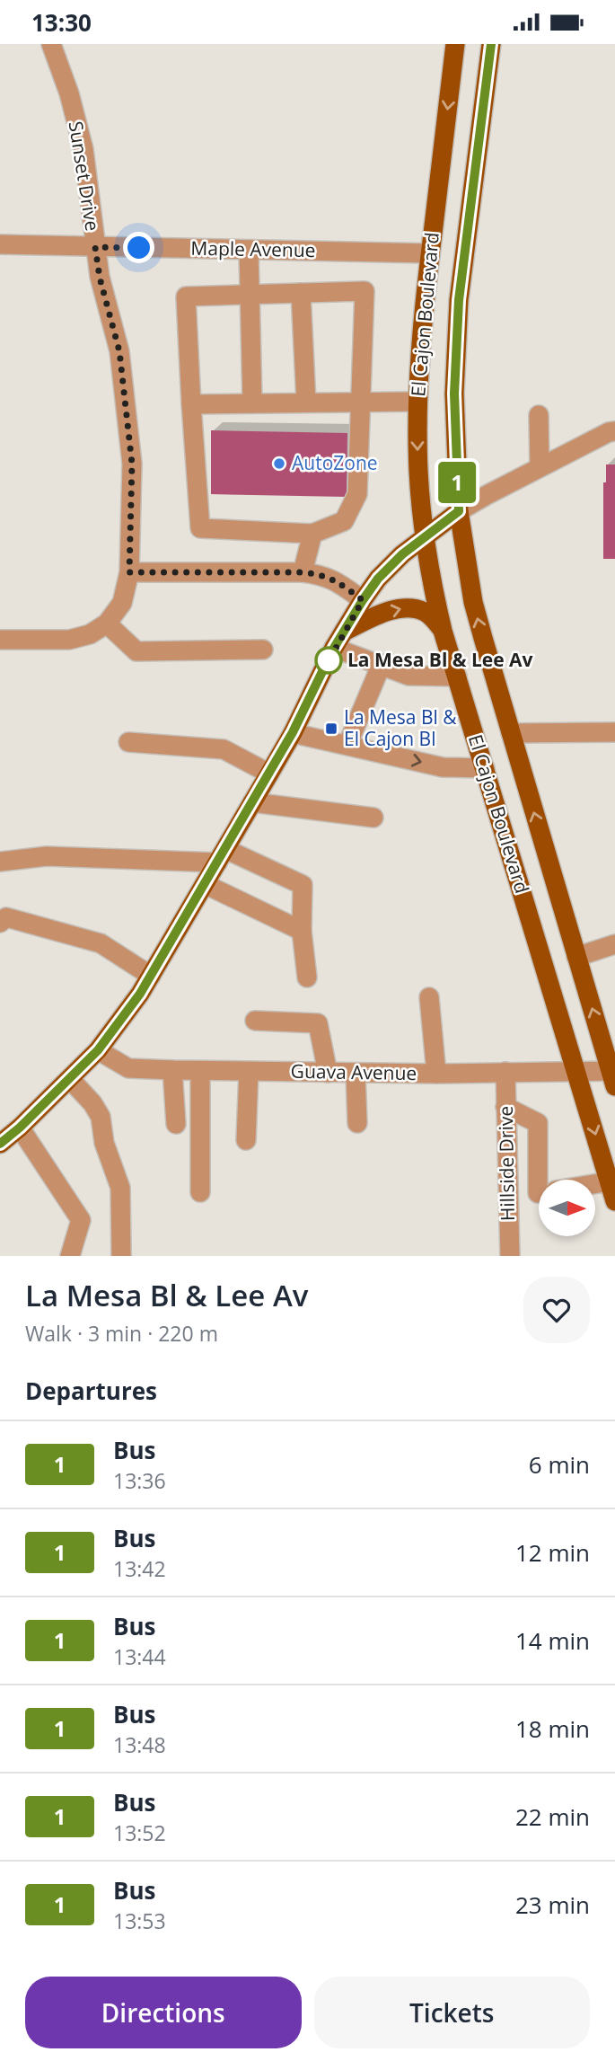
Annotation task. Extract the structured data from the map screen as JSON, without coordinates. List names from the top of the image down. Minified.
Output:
{"streets":{"main road":["El Cajon Boulevard"],"street":["Sunset Drive","Maple Avenue","Guava Avenue","Hillside Drive"]},"crossings":[["Sunset Drive","Maple Avenue"],["Maple Avenue","El Cajon Boulevard"],["El Cajon Boulevard","Guava Avenue"],["Guava Avenue","Hillside Drive"]],"places":{"other":["AutoZone","La Mesa Bl & Lee Av"],"transit":["La Mesa Bl & El Cajon Bl"]},"lines":["bus line 1"],"north":"right","page":{"status":"13:30","on_map":"1","heading":[["La Mesa Bl & Lee Av","Walk · 3 min · 220 m"],"Departures"],"list":[{"mark":"1","name":"Bus","note":"13:36","value":"6 min"},{"mark":"1","name":"Bus","note":"13:42","value":"12 min"},{"mark":"1","name":"Bus","note":"13:44","value":"14 min"},{"mark":"1","name":"Bus","note":"13:48","value":"18 min"},{"mark":"1","name":"Bus","note":"13:52","value":"22 min"},{"mark":"1","name":"Bus","note":"13:53","value":"23 min"}],"buttons":["Directions","Tickets"]}}
